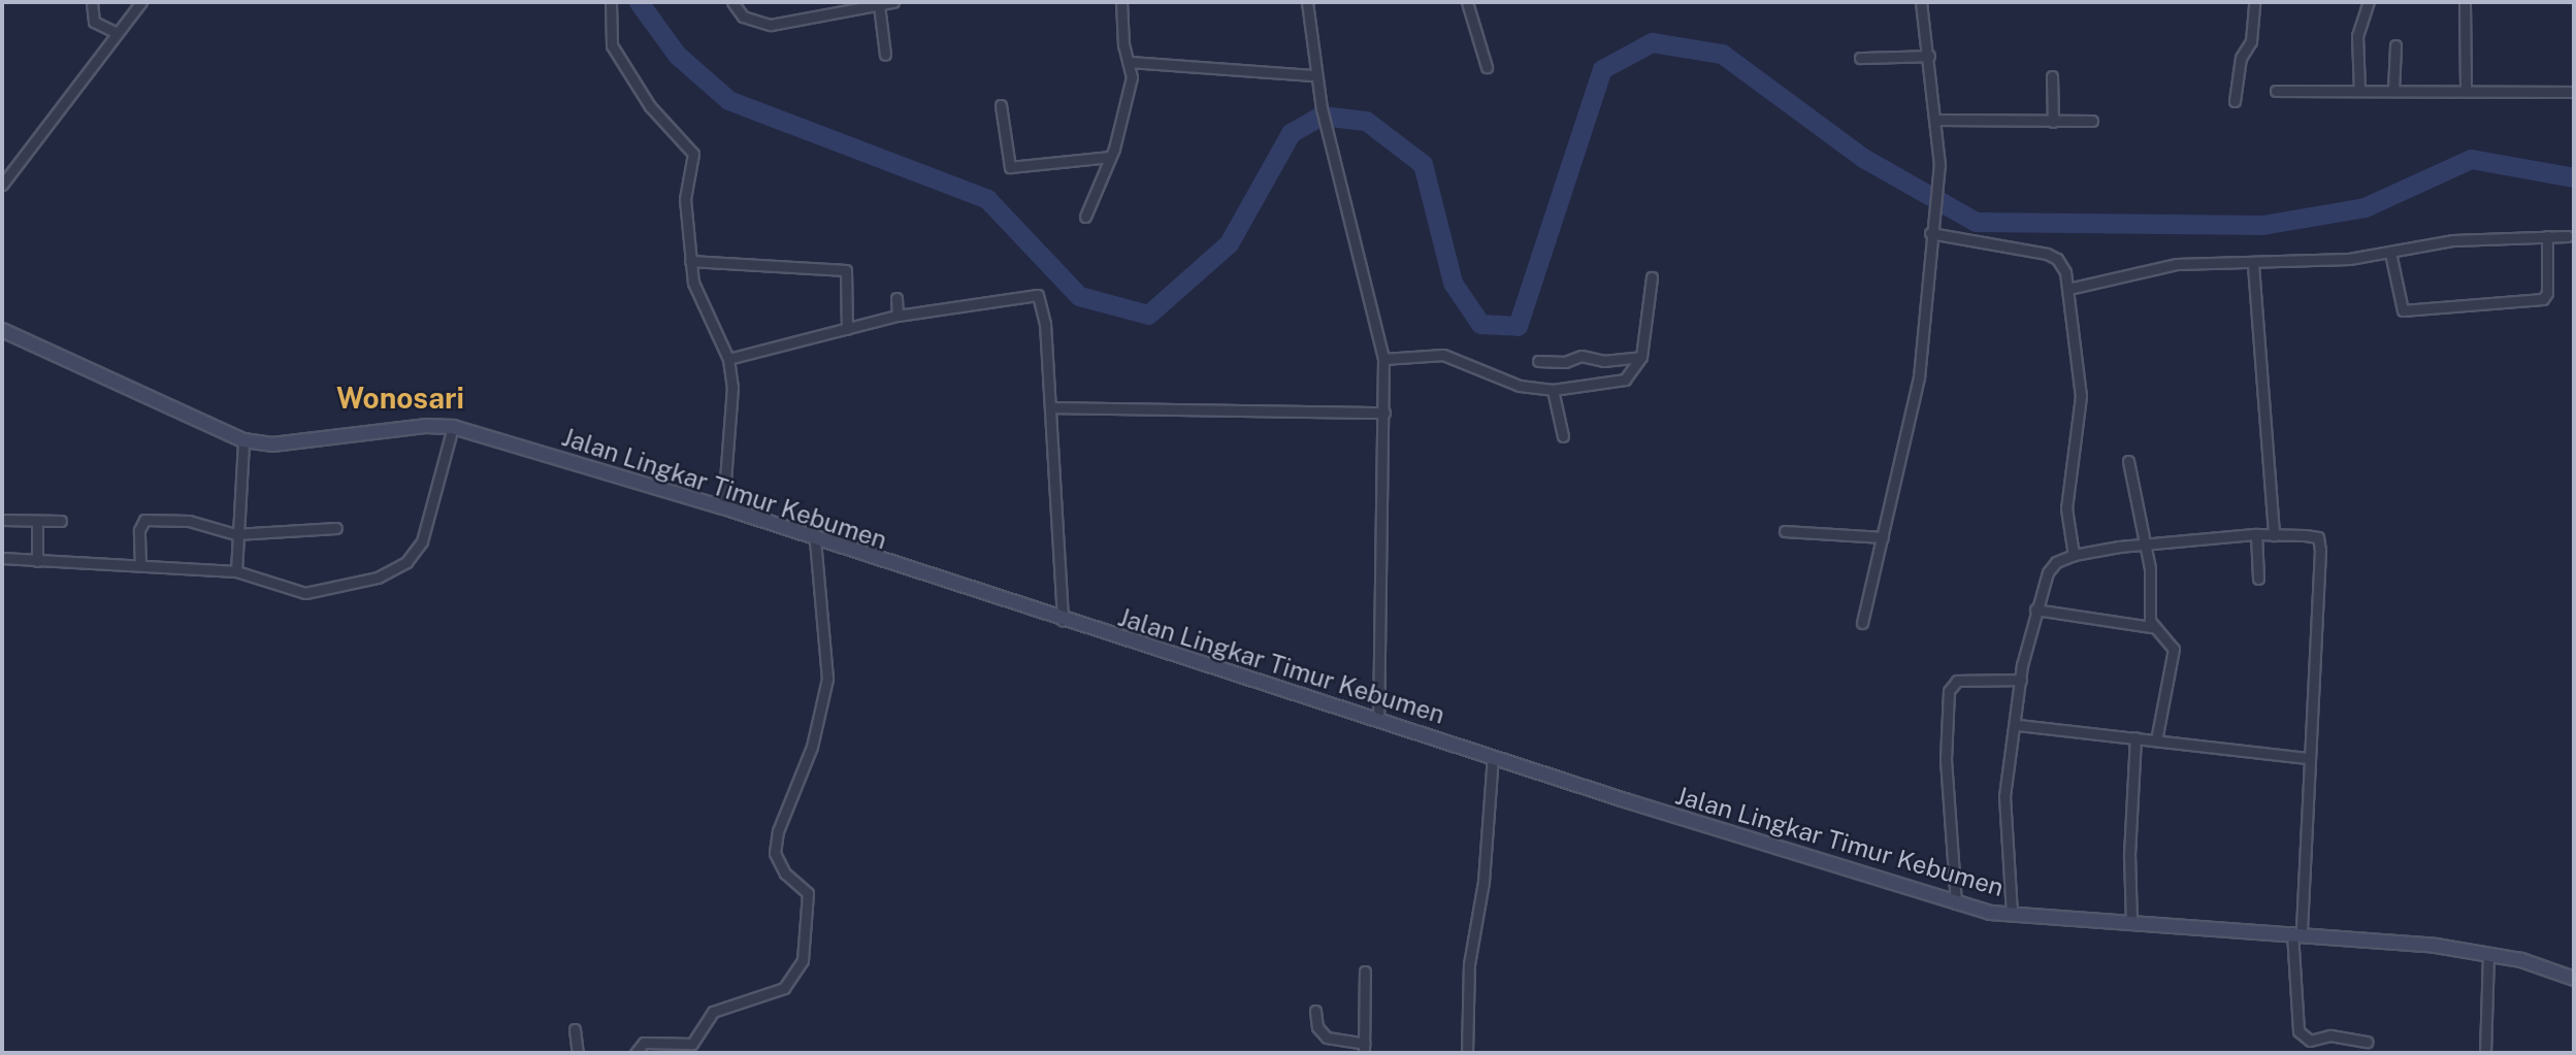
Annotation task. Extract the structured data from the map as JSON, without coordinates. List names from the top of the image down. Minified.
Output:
{"streets":{"main road":["Jalan Lingkar Timur Kebumen"]},"districts":["Wonosari"]}
